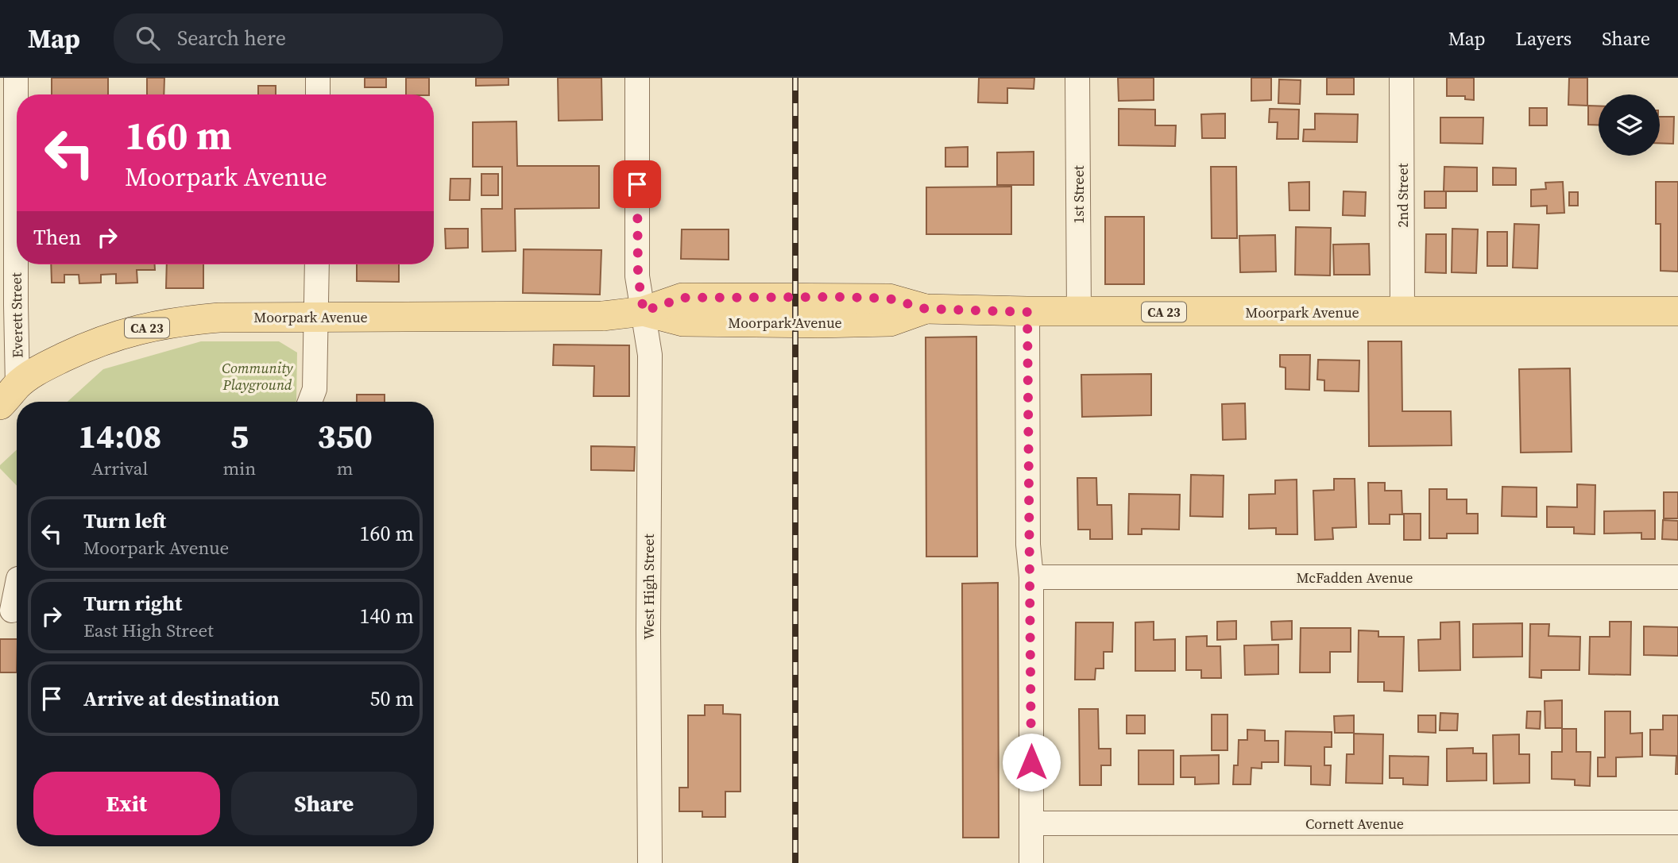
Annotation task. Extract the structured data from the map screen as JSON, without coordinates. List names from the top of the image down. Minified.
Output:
{"streets":{"main road":["CA 23","Moorpark Avenue"],"street":["1st Street","2nd Street","Everett Street","McFadden Avenue","West High Street","Cornett Avenue"]},"crossings":[["1st Street","Moorpark Avenue"],["2nd Street","Moorpark Avenue"],["Moorpark Avenue","Everett Street"],["Moorpark Avenue","West High Street"]],"parks":["Community Playground"],"page":{"header":"Map","search":"Search here","nav":["Map","Layers","Share"],"turn":["160 m","Moorpark Avenue"],"then":"Then","eta":["14:08","Arrival","5","min","350","m"],"list":[{"name":"Turn left","note":"Moorpark Avenue","value":"160 m"},{"name":"Turn right","note":"East High Street","value":"140 m"},{"name":"Arrive at destination","value":"50 m"}],"buttons":["Exit","Share"]}}
